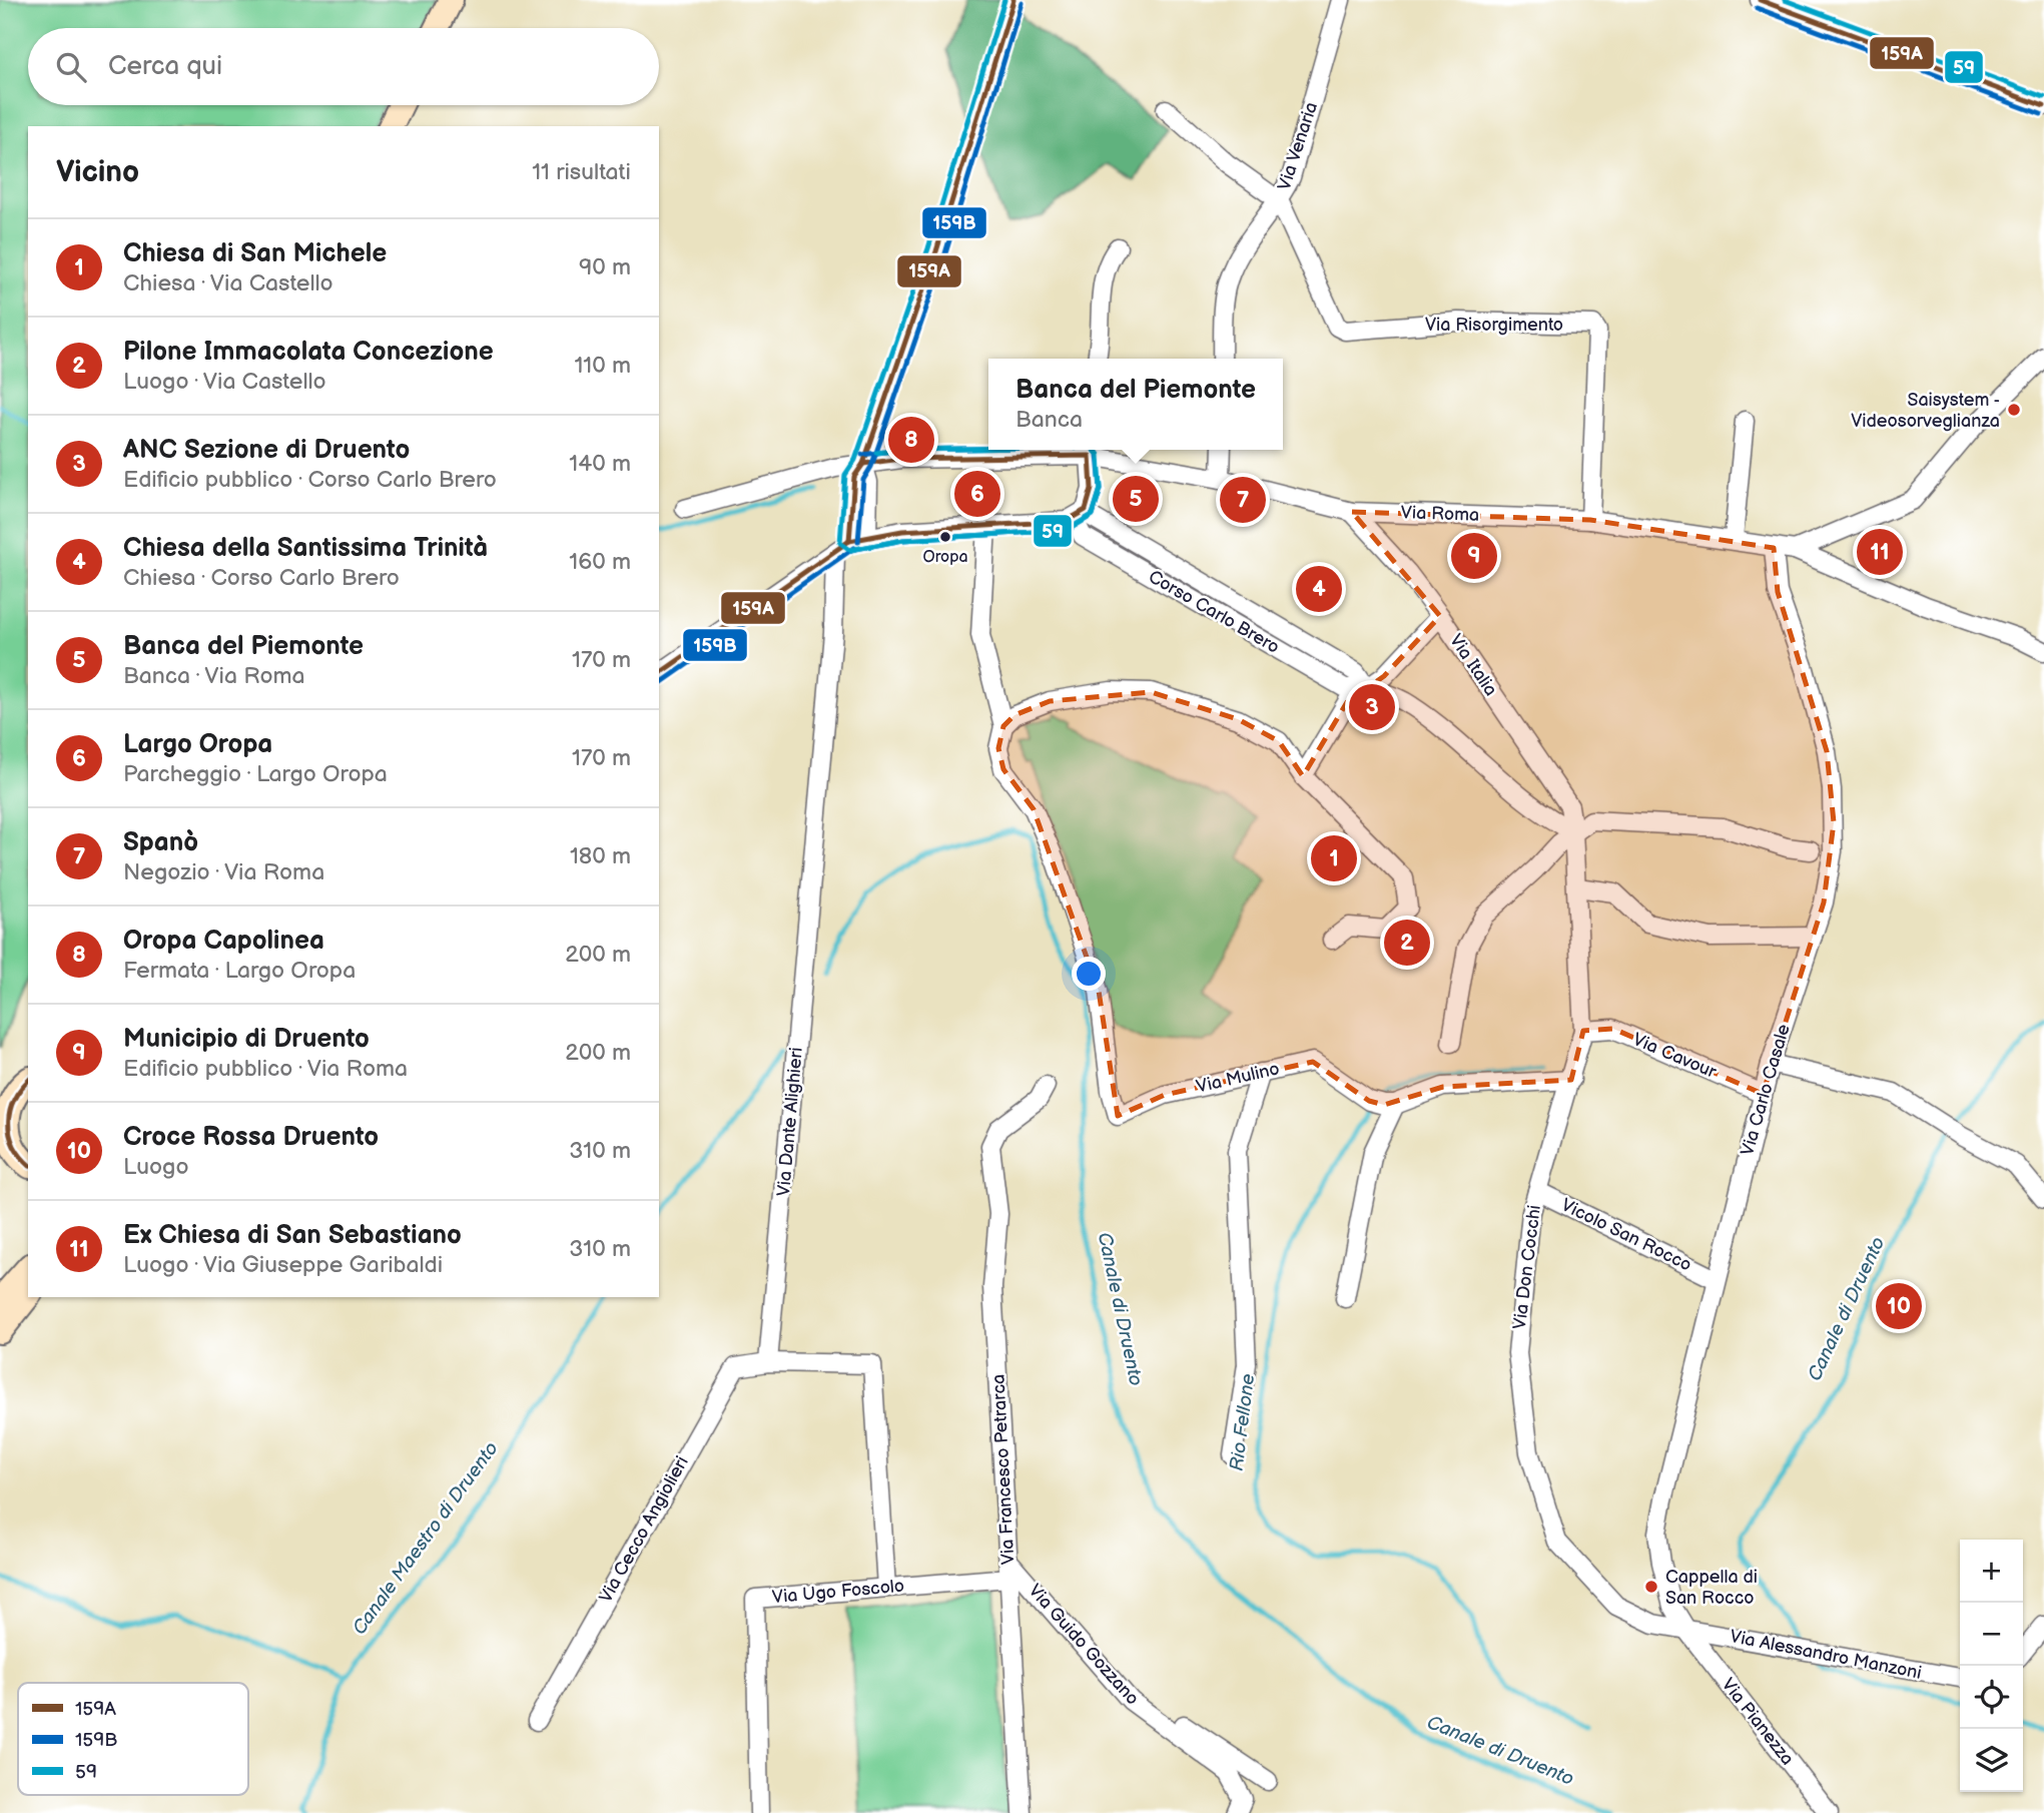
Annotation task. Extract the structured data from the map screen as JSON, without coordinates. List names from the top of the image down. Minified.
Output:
{"streets":{"street":["Via Venaria","Via Risorgimento","Via Roma","Corso Carlo Brero","Via Italia","Via Cavour","Via Mulino","Via Carlo Casale","Via Dante Alighieri","Vicolo San Rocco","Via Don Cocchi","Via Francesco Petrarca","Via Cecco Angiolieri","Via Ugo Foscolo","Via Guido Gozzano","Via Alessandro Manzoni","Via Pianezza"]},"crossings":[["Via Venaria","Via Risorgimento"],["Via Risorgimento","Via Roma"],["Via Roma","Via Italia"],["Via Roma","Via Carlo Casale"],["Corso Carlo Brero","Via Italia"],["Corso Carlo Brero","Via Don Cocchi"],["Via Italia","Via Don Cocchi"],["Via Cavour","Via Carlo Casale"],["Via Cavour","Via Don Cocchi"],["Via Carlo Casale","Vicolo San Rocco"],["Via Carlo Casale","Via Don Cocchi"],["Via Carlo Casale","Via Alessandro Manzoni"],["Via Carlo Casale","Via Pianezza"],["Via Dante Alighieri","Via Cecco Angiolieri"],["Vicolo San Rocco","Via Don Cocchi"],["Via Don Cocchi","Via Alessandro Manzoni"],["Via Don Cocchi","Via Pianezza"],["Via Francesco Petrarca","Via Ugo Foscolo"],["Via Francesco Petrarca","Via Guido Gozzano"],["Via Ugo Foscolo","Via Guido Gozzano"],["Via Alessandro Manzoni","Via Pianezza"]],"water":["Canale di Druento","Rio Fellone","Canale Maestro di Druento"],"places":["Saisystem - Videosorveglianza","Oropa","Cappella di San Rocco"],"lines":["transit line 159A","transit line 59","transit line 159B"],"legend":["159A","159B","59"],"page":{"search":"Cerca qui","heading":["Vicino","11 risultati"],"list":[{"mark":"1","name":"Chiesa di San Michele","note":"Chiesa · Via Castello","value":"90 m"},{"mark":"2","name":"Pilone Immacolata Concezione","note":"Luogo · Via Castello","value":"110 m"},{"mark":"3","name":"ANC Sezione di Druento","note":"Edificio pubblico · Corso Carlo Brero","value":"140 m"},{"mark":"4","name":"Chiesa della Santissima Trinità","note":"Chiesa · Corso Carlo Brero","value":"160 m"},{"mark":"5","name":"Banca del Piemonte","note":"Banca · Via Roma","value":"170 m"},{"mark":"6","name":"Largo Oropa","note":"Parcheggio · Largo Oropa","value":"170 m"},{"mark":"7","name":"Spanò","note":"Negozio · Via Roma","value":"180 m"},{"mark":"8","name":"Oropa Capolinea","note":"Fermata · Largo Oropa","value":"200 m"},{"mark":"9","name":"Municipio di Druento","note":"Edificio pubblico · Via Roma","value":"200 m"},{"mark":"10","name":"Croce Rossa Druento","note":"Luogo","value":"310 m"},{"mark":"11","name":"Ex Chiesa di San Sebastiano","note":"Luogo · Via Giuseppe Garibaldi","value":"310 m"}],"popup":["Banca del Piemonte","Banca"],"pins":["8","6","5","7","11","9","4","3","1","2","10"],"map_buttons":["+","−"]}}
